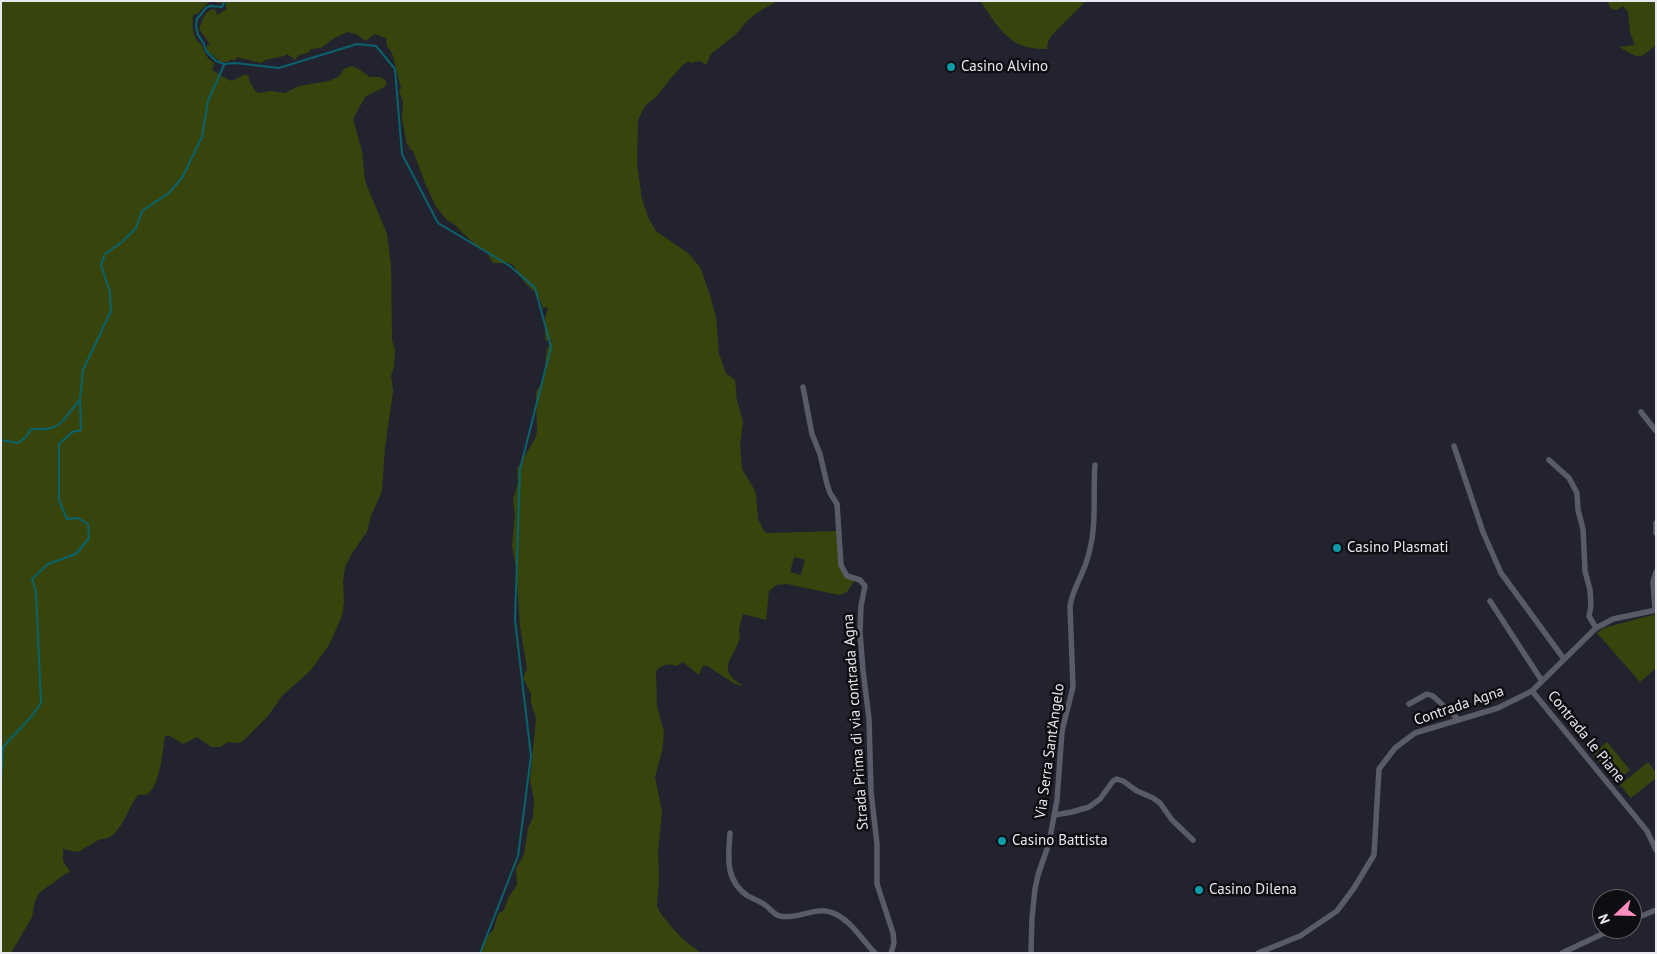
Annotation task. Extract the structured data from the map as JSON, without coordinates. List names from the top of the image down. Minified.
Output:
{"streets":{"street":["Contrada Agna","Strada Prima di via contrada Agna","Contrada le Piane","Via Serra Sant'Angelo"]},"crossings":[["Contrada Agna","Contrada le Piane"]],"places":["Casino Alvino","Casino Plasmati","Casino Battista","Casino Dilena"],"north":"left"}
